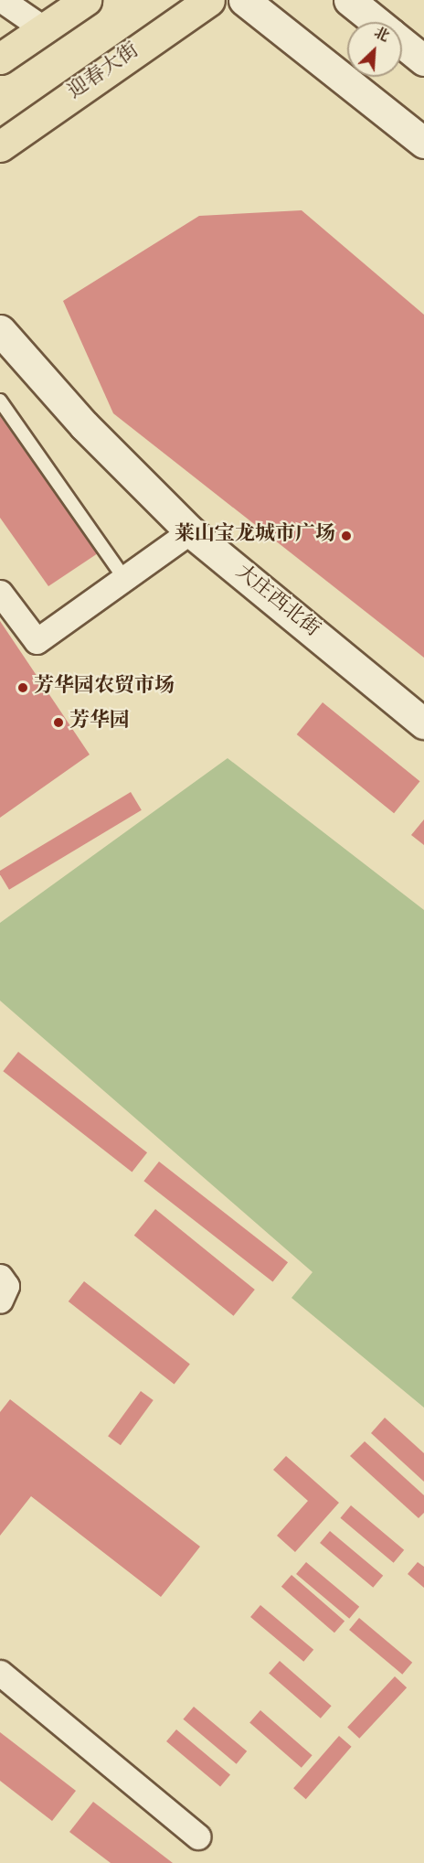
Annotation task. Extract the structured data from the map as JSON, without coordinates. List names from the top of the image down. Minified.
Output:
{"streets":{"main road":["迎春大街"],"street":["大庄西北街"]},"places":["莱山宝龙城市广场","芳华园农贸市场","芳华园"],"north":"top right"}
